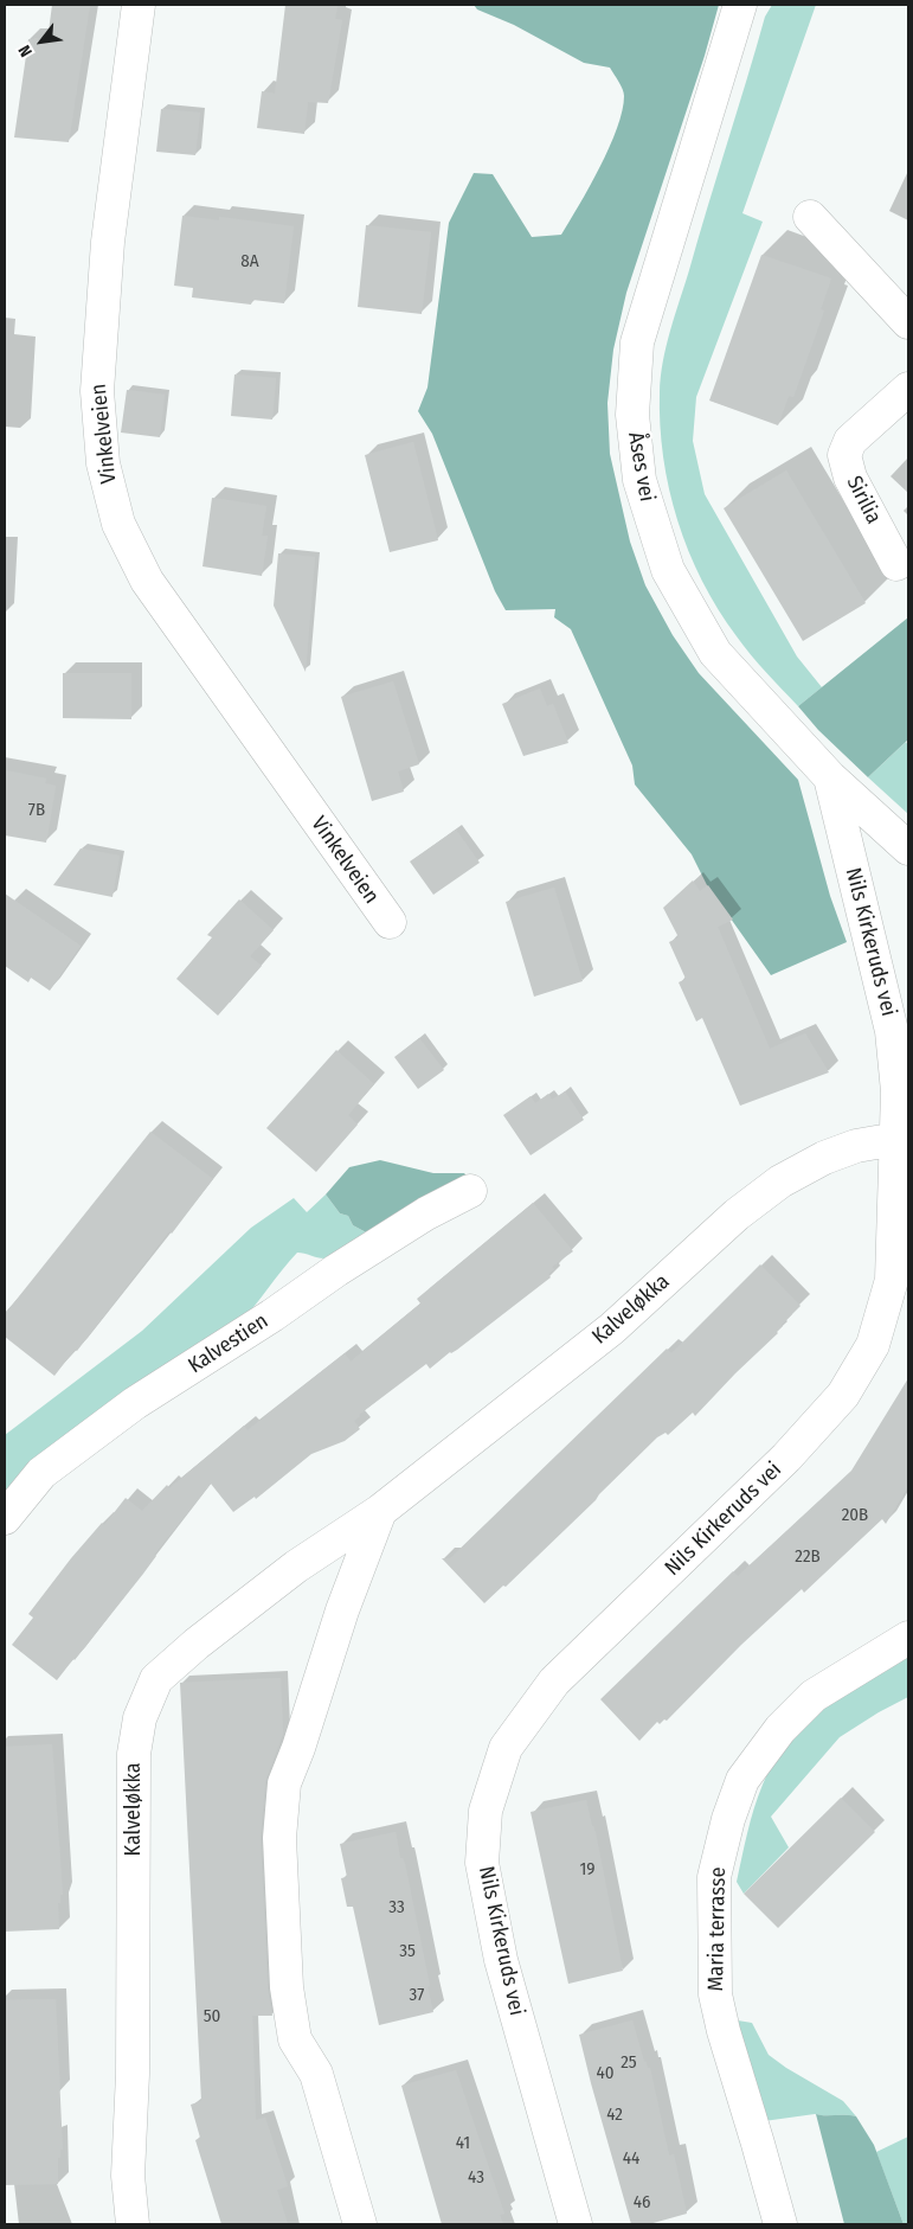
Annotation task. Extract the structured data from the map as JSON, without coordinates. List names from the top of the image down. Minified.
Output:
{"streets":{"street":["Vinkelveien","Åses vei","Sirilia","Nils Kirkeruds vei","Kalveløkka","Kalvestien","Maria terrasse"]},"crossings":[["Åses vei","Nils Kirkeruds vei"],["Nils Kirkeruds vei","Kalveløkka"]],"house_numbers":["8A","7B","20B","22B","19","33","35","37","50","25","40","42","41","44","43","46"],"north":"bottom left"}
